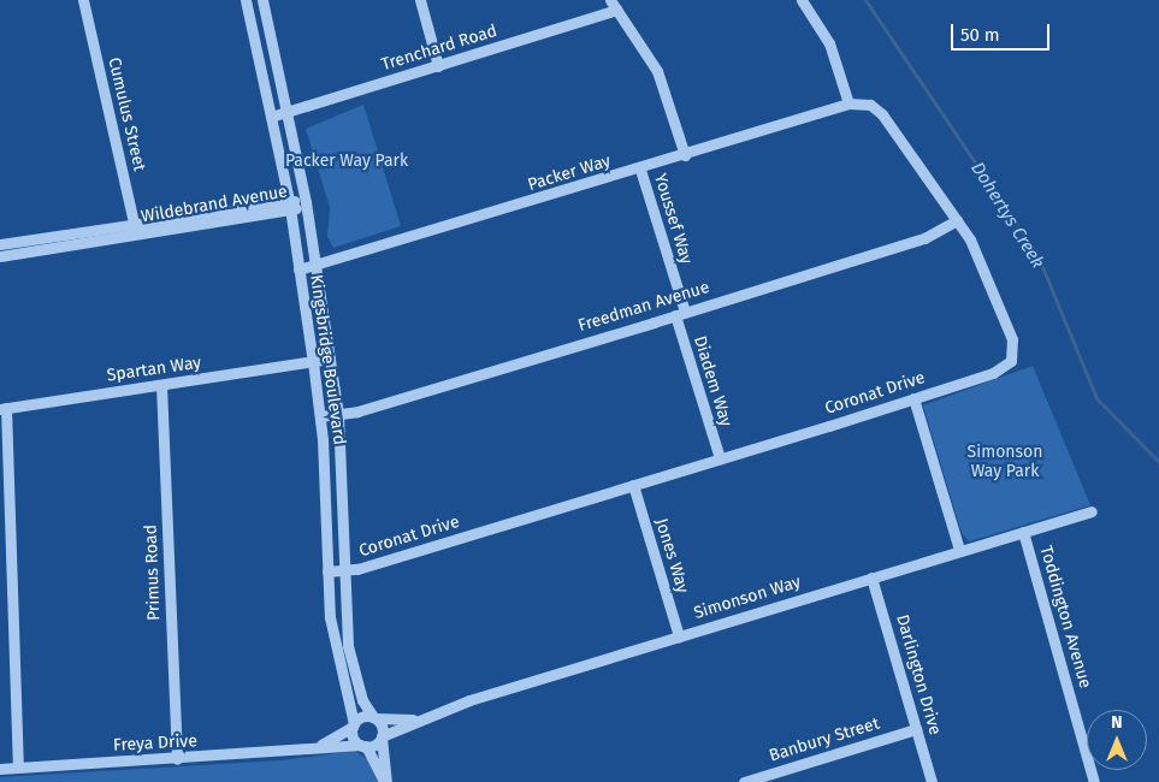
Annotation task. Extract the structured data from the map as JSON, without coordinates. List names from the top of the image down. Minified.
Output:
{"streets":{"street":["Trenchard Road","Cumulus Street","Packer Way","Wildebrand Avenue","Youssef Way","Freedman Avenue","Kingsbridge Boulevard","Spartan Way","Diadem Way","Coronat Drive","Jones Way","Primus Road","Simonson Way","Toddington Avenue","Darlington Drive","Banbury Street","Freya Drive"]},"crossings":[["Trenchard Road","Kingsbridge Boulevard"],["Cumulus Street","Wildebrand Avenue"],["Packer Way","Youssef Way"],["Packer Way","Kingsbridge Boulevard"],["Packer Way","Coronat Drive"],["Wildebrand Avenue","Kingsbridge Boulevard"],["Youssef Way","Freedman Avenue"],["Youssef Way","Diadem Way"],["Freedman Avenue","Kingsbridge Boulevard"],["Freedman Avenue","Diadem Way"],["Freedman Avenue","Coronat Drive"],["Kingsbridge Boulevard","Spartan Way"],["Kingsbridge Boulevard","Coronat Drive"],["Kingsbridge Boulevard","Simonson Way"],["Kingsbridge Boulevard","Freya Drive"],["Spartan Way","Primus Road"],["Diadem Way","Coronat Drive"],["Coronat Drive","Jones Way"],["Jones Way","Simonson Way"],["Primus Road","Freya Drive"],["Simonson Way","Toddington Avenue"],["Simonson Way","Darlington Drive"],["Simonson Way","Freya Drive"],["Darlington Drive","Banbury Street"]],"water":["Dohertys Creek"],"parks":["Packer Way Park","Simonson Way Park"],"scale_bar":"50 m","north":"top"}
